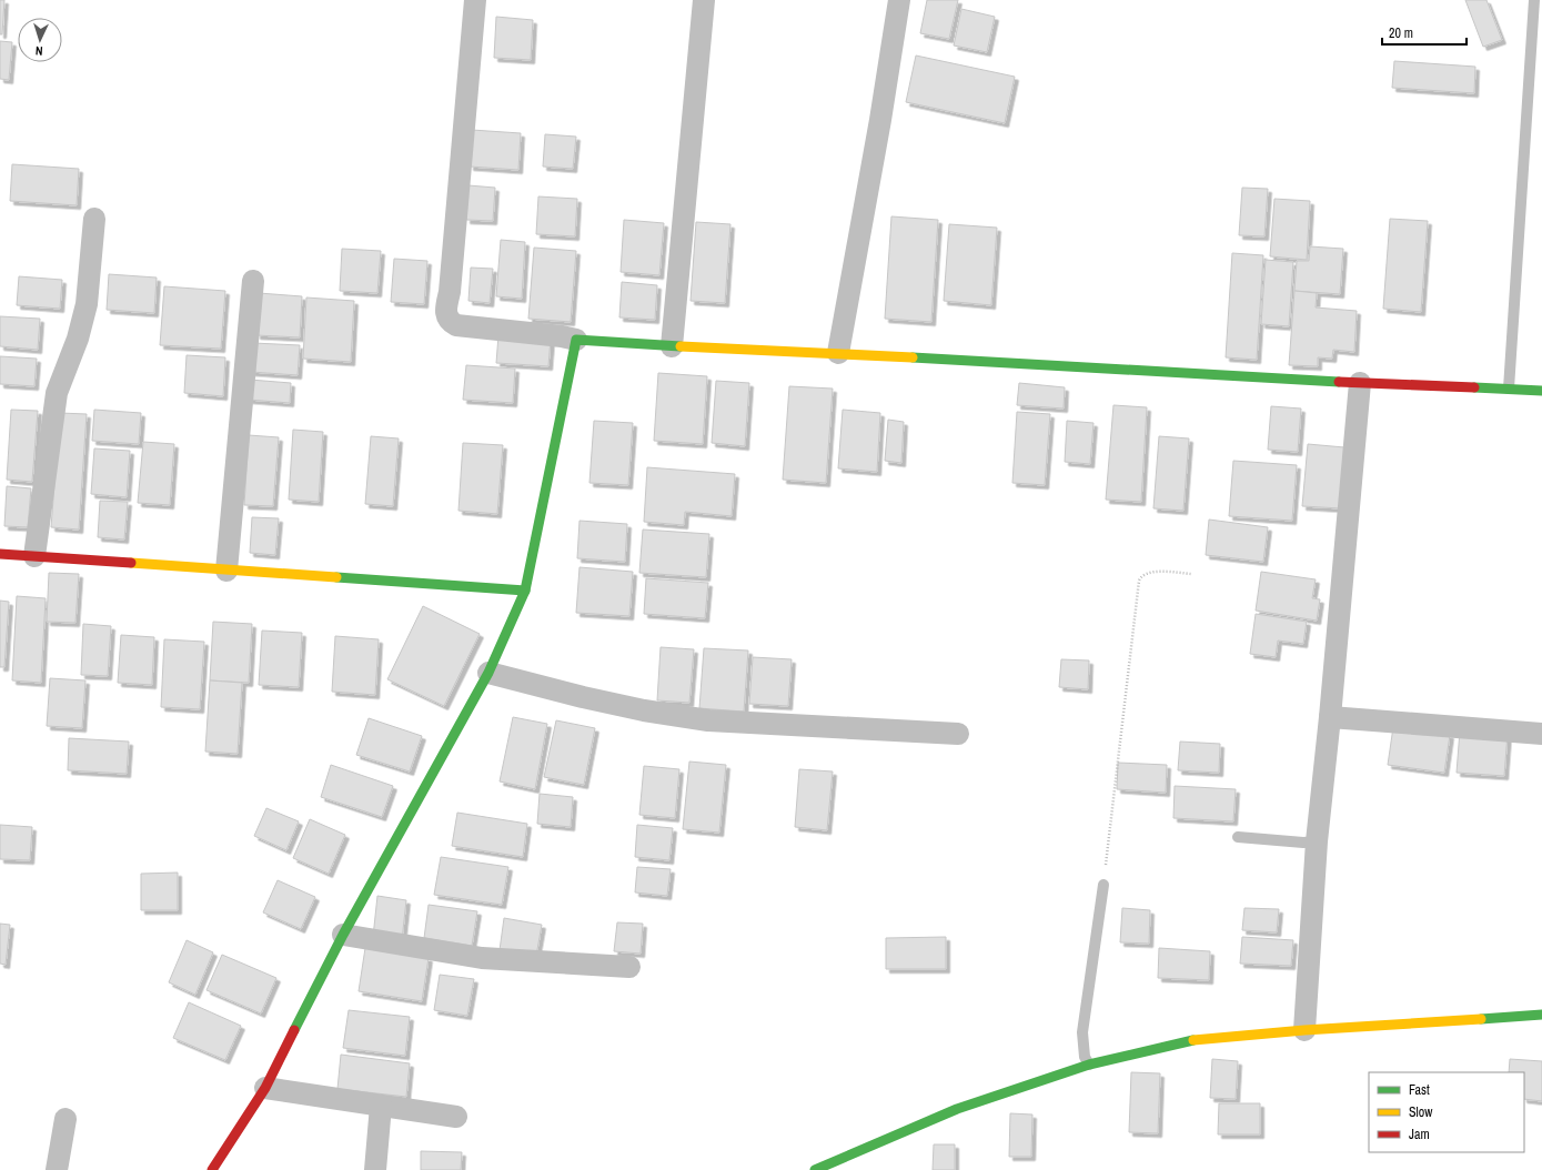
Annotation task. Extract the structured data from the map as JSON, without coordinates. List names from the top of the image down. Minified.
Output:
{"legend":["Fast","Slow","Jam"],"scale_bar":"20 m","north":"bottom"}
